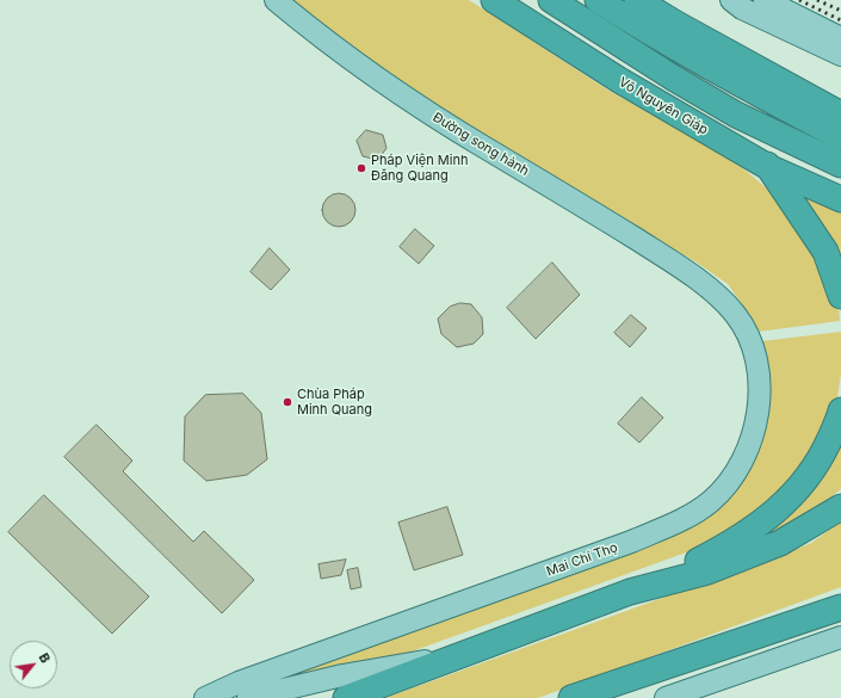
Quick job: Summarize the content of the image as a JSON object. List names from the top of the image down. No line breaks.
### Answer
{"streets":{"highway":["Võ Nguyên Giáp"],"main road":["Đường song hành","Mai Chí Thọ"]},"crossings":[["Đường song hành","Mai Chí Thọ"]],"places":["Pháp Viện Minh Đăng Quang","Chùa Pháp Minh Quang"],"north":"top right"}
